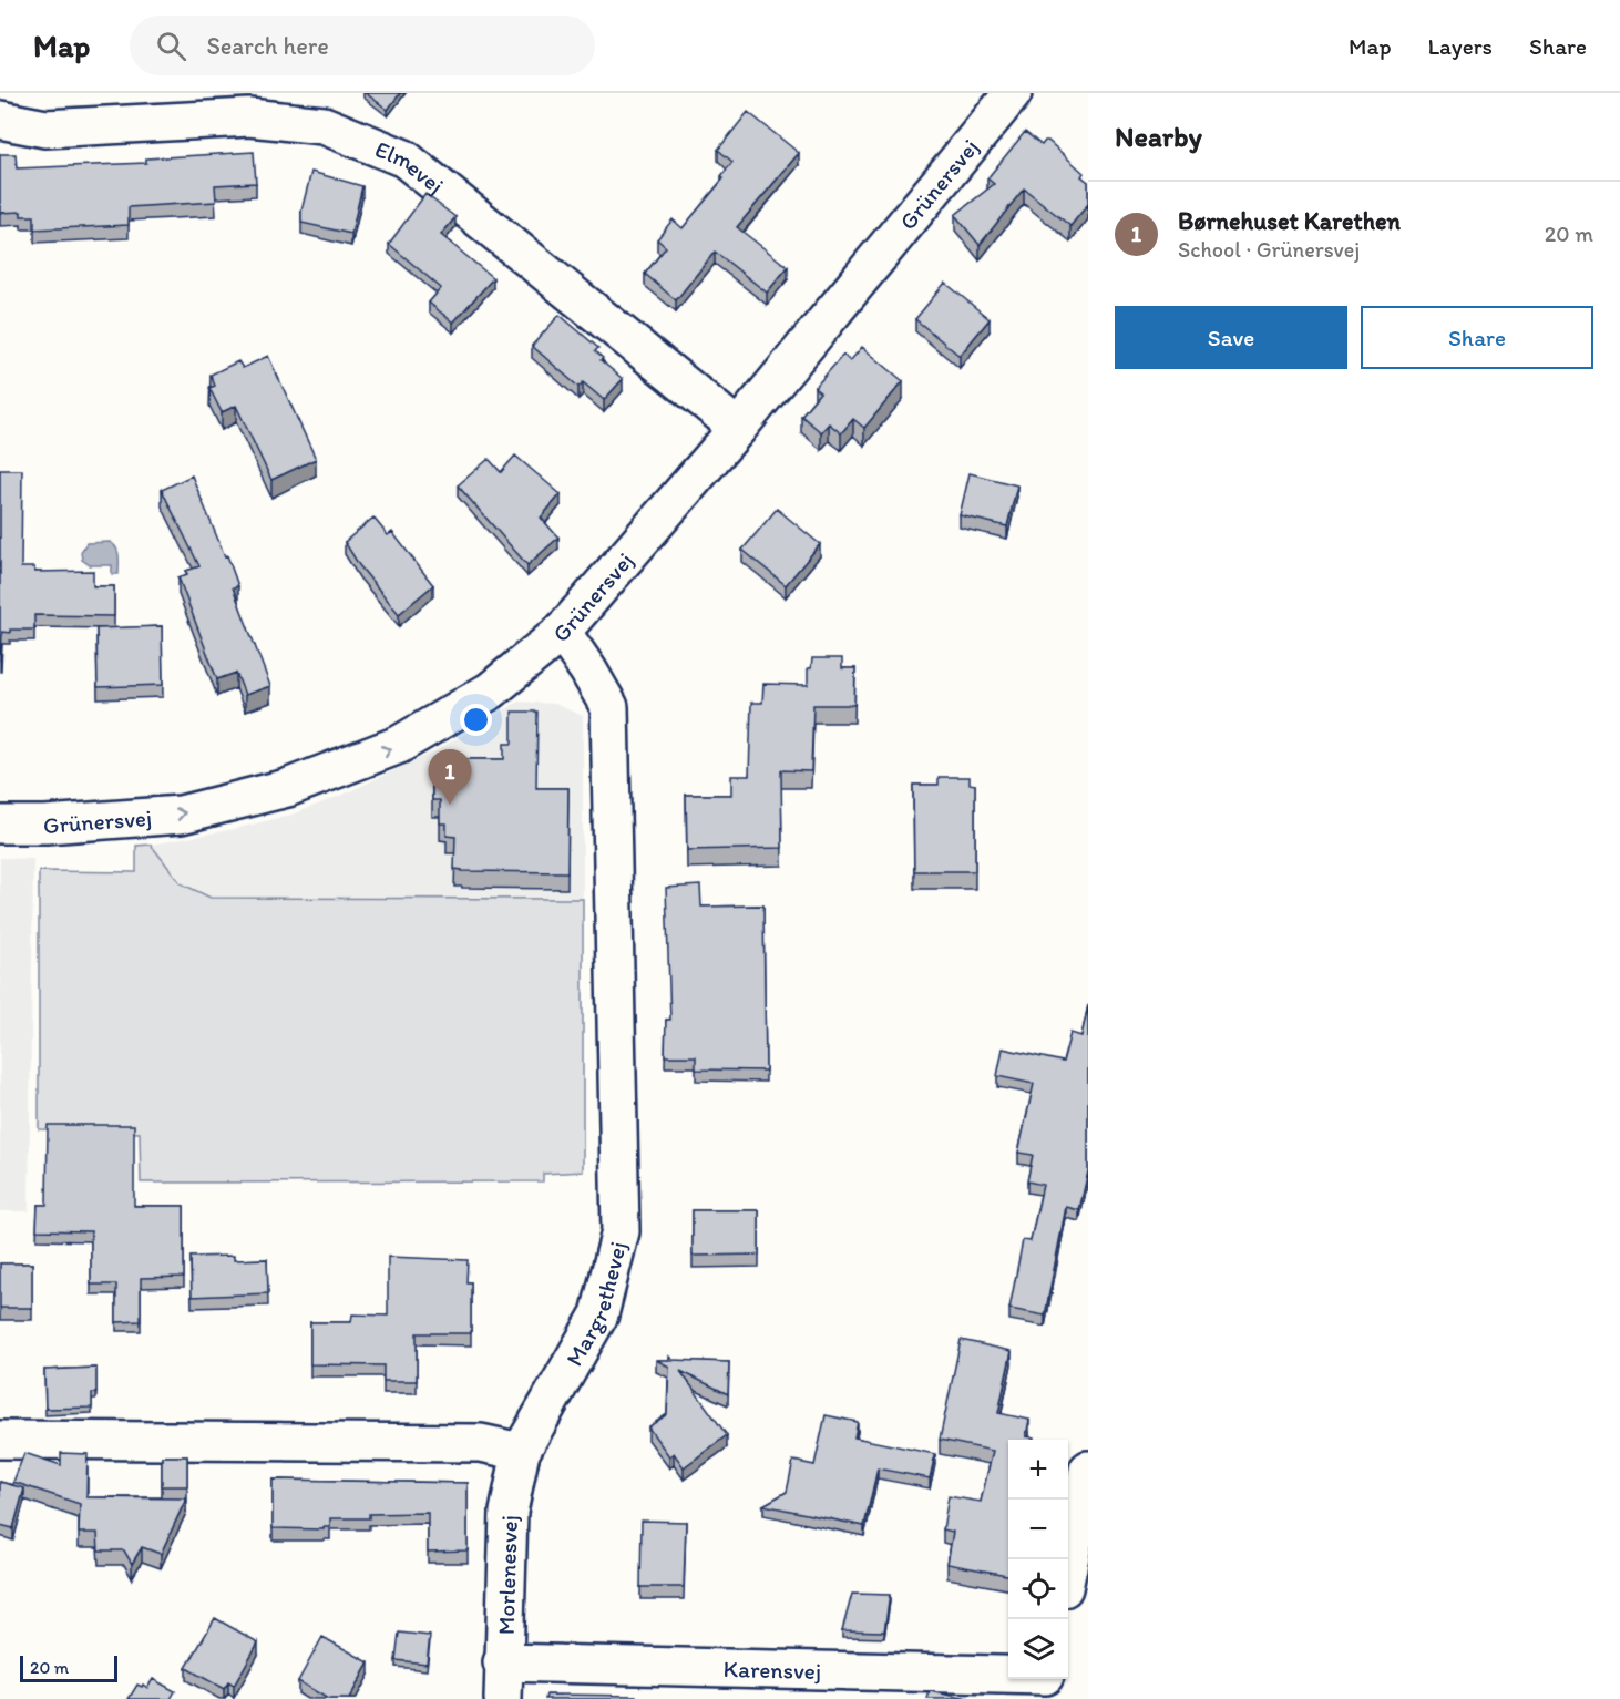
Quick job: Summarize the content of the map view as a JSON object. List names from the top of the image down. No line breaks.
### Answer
{"streets":{"street":["Elmevej","Grünersvej","Margrethevej","Morlenesvej","Karensvej"]},"crossings":[["Elmevej","Grünersvej"],["Grünersvej","Margrethevej"],["Margrethevej","Morlenesvej"],["Morlenesvej","Karensvej"]],"one_way":["Grünersvej"],"scale_bar":"20 m","page":{"header":"Map","search":"Search here","nav":["Map","Layers","Share"],"heading":"Nearby","list":[{"mark":"1","name":"Børnehuset Karethen","note":"School · Grünersvej","value":"20 m"}],"buttons":["Save","Share"],"pins":"1","map_buttons":["+","−"],"scale":"20 m"}}
